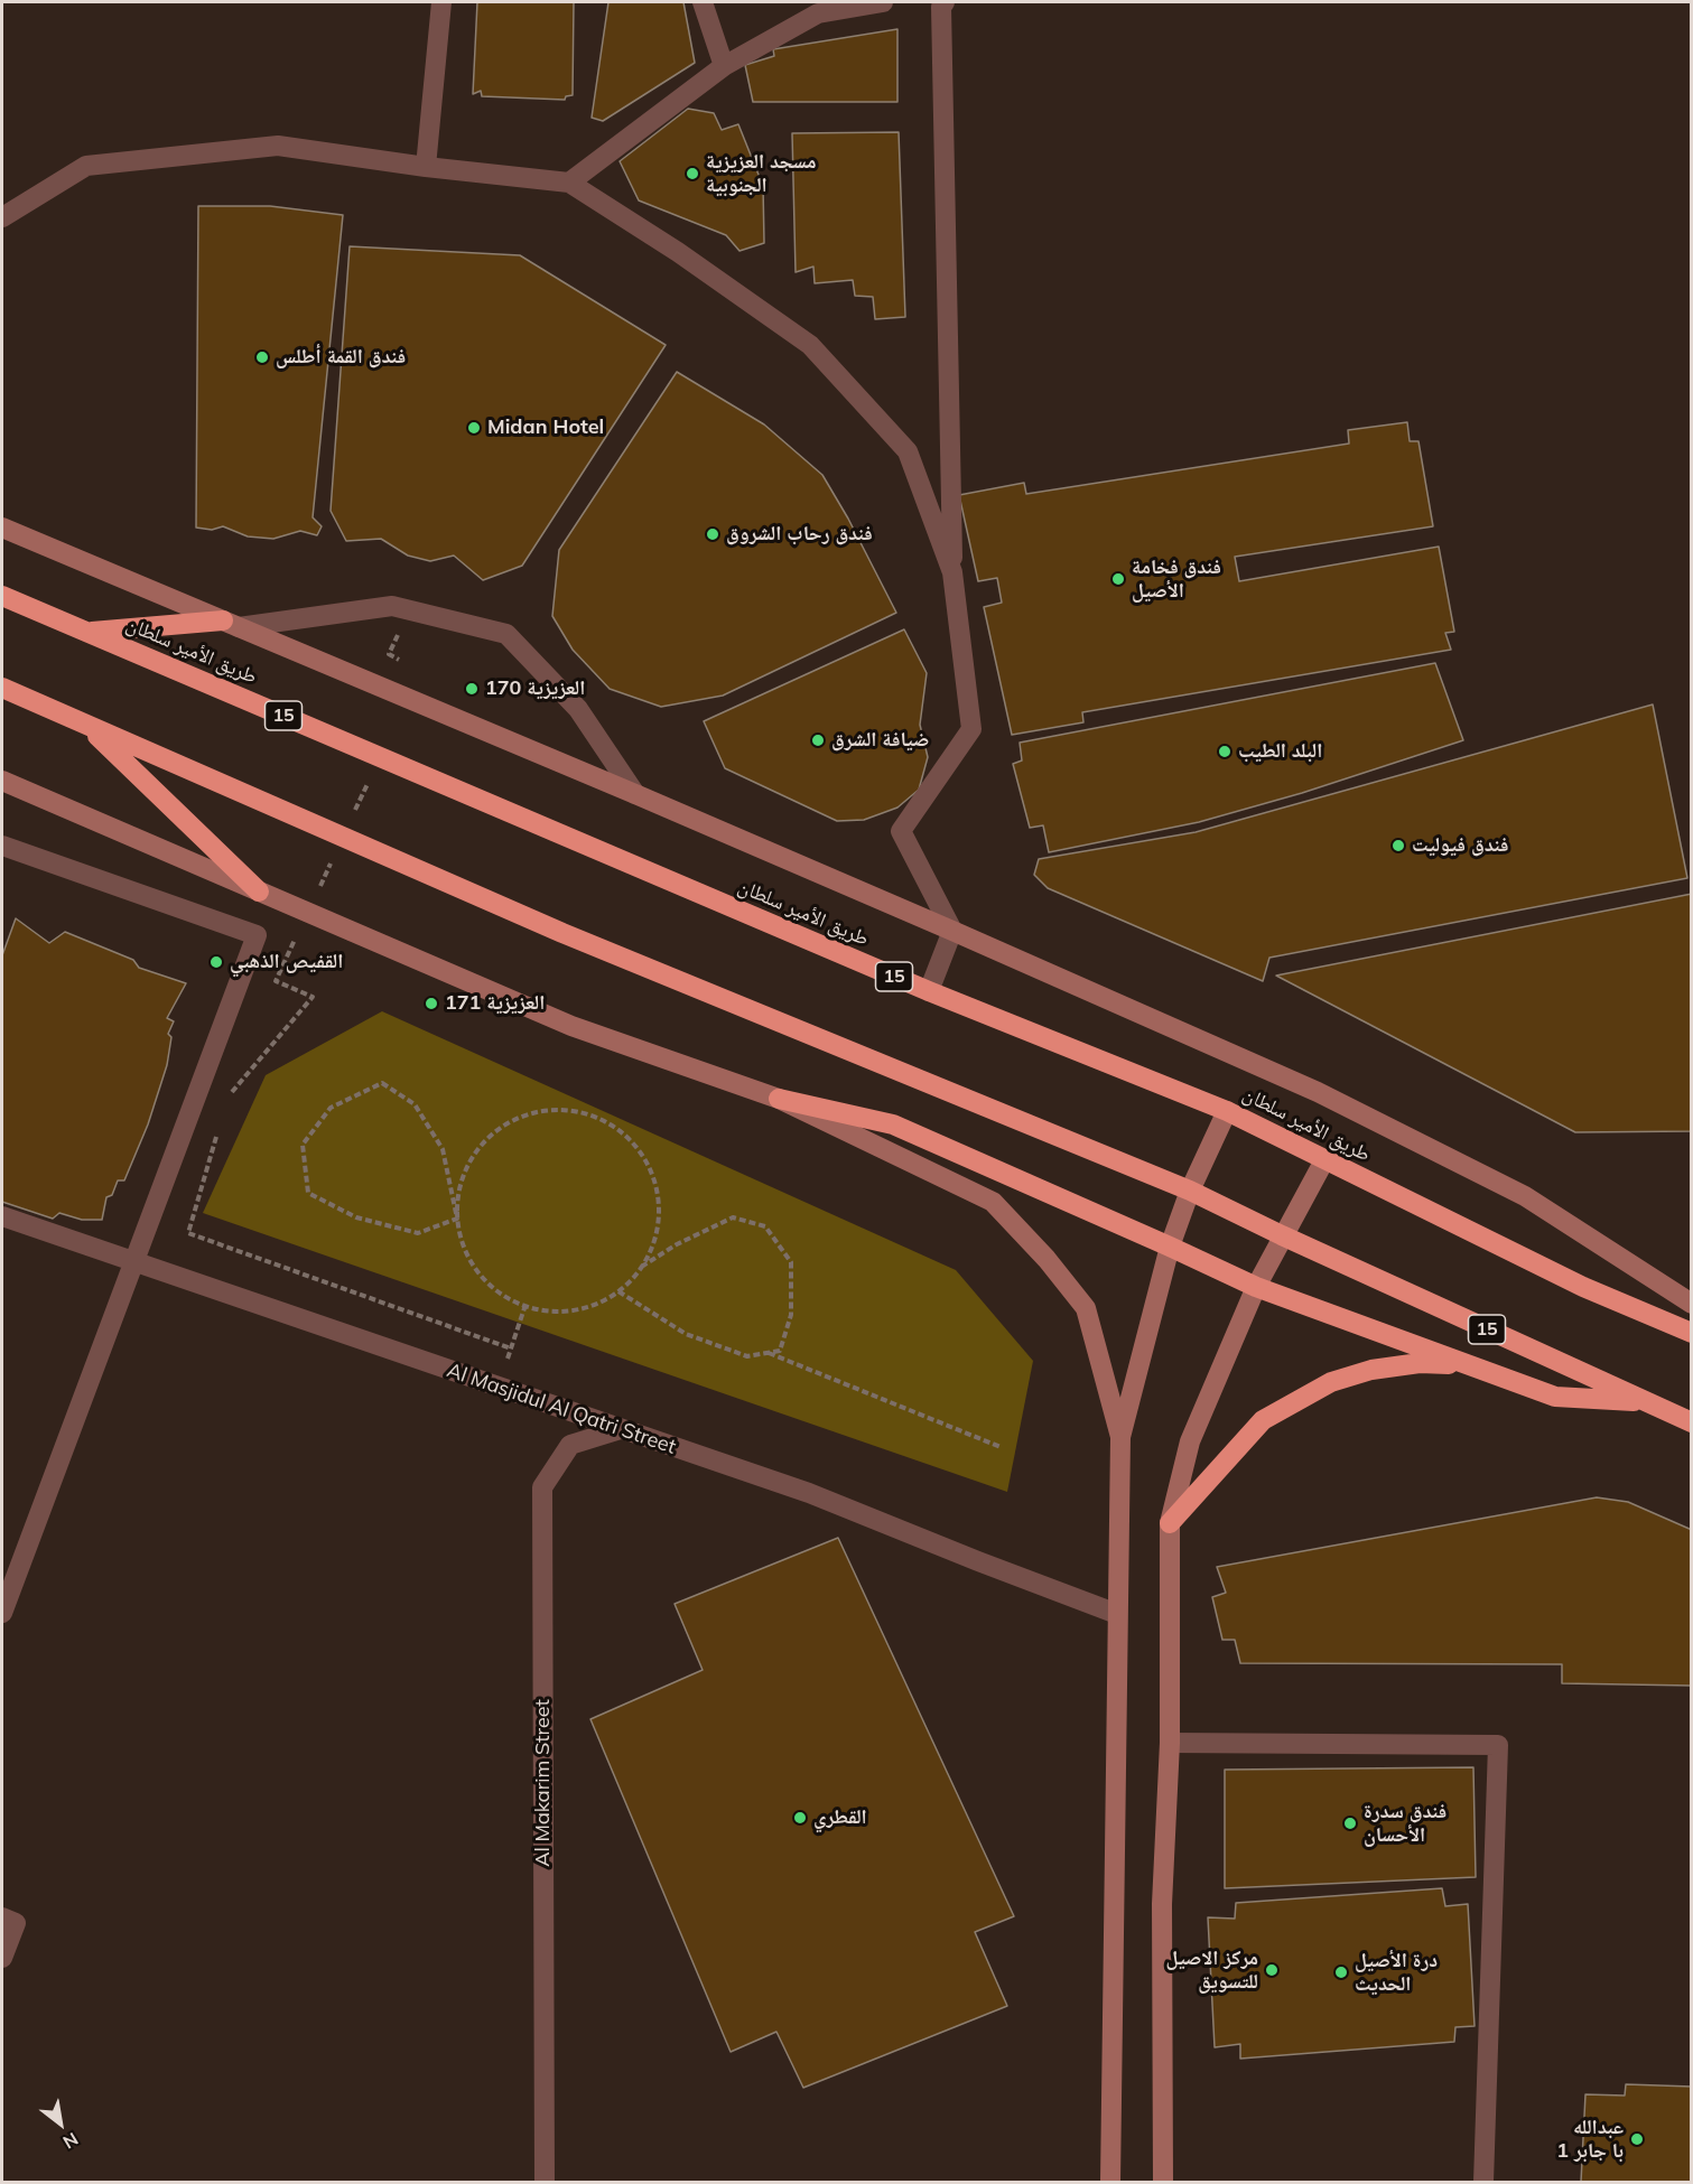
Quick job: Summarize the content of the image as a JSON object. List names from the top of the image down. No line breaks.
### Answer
{"streets":{"highway":["طريق الأمير سلطان","15"],"street":["Al Masjidul Al Qatri Street","Al Makarim Street"]},"crossings":[["Al Masjidul Al Qatri Street","Al Makarim Street"]],"places":["مسجد العزيزية الجنوبية","فندق القمة أطلس","Midan Hotel","فندق رحاب الشروق","فندق فخامة الأصيل","العزيزية 170","ضيافة الشرق","البلد الطيب","فندق فيوليت","القفيص الذهبي","العزيزية 171","القطري","فندق سدرة الأحسان","مركز الاصيل للتسويق","درة الأصيل الحديث","عبدالله با جابر 1"],"north":"bottom right"}
